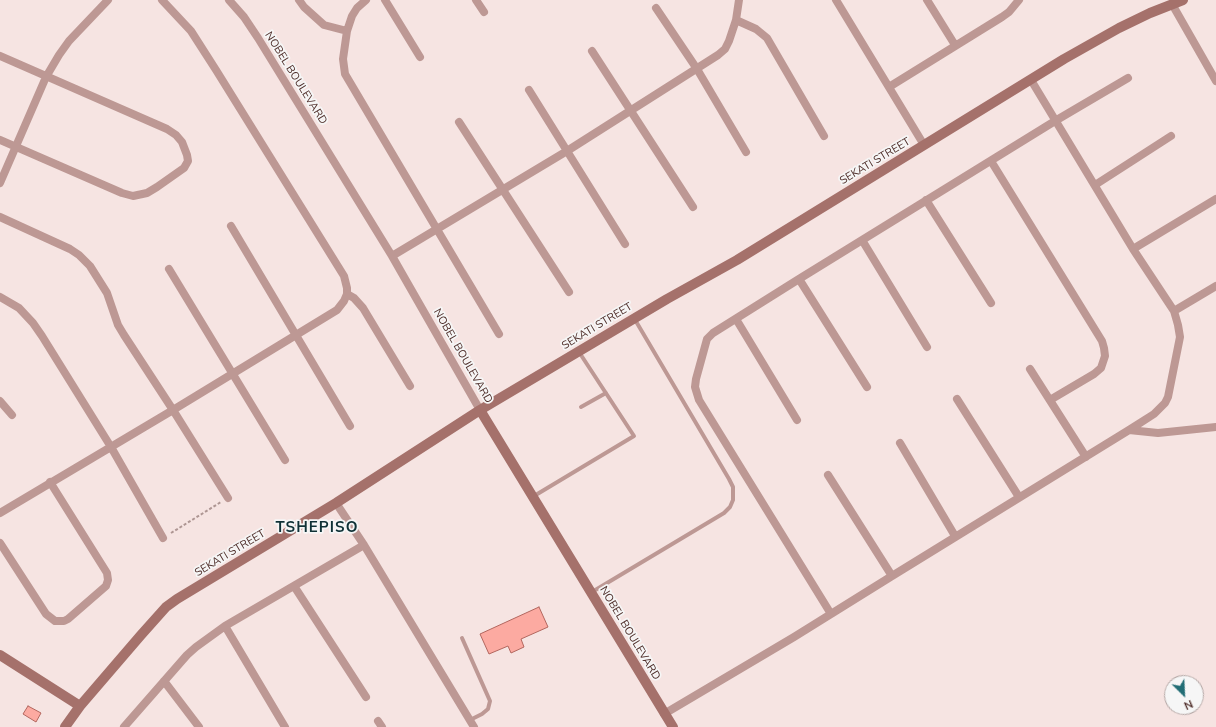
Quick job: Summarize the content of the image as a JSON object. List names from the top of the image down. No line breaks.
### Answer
{"streets":{"street":["NOBEL BOULEVARD","SEKATI STREET"]},"crossings":[["NOBEL BOULEVARD","SEKATI STREET"]],"districts":["TSHEPISO"],"north":"bottom right"}
